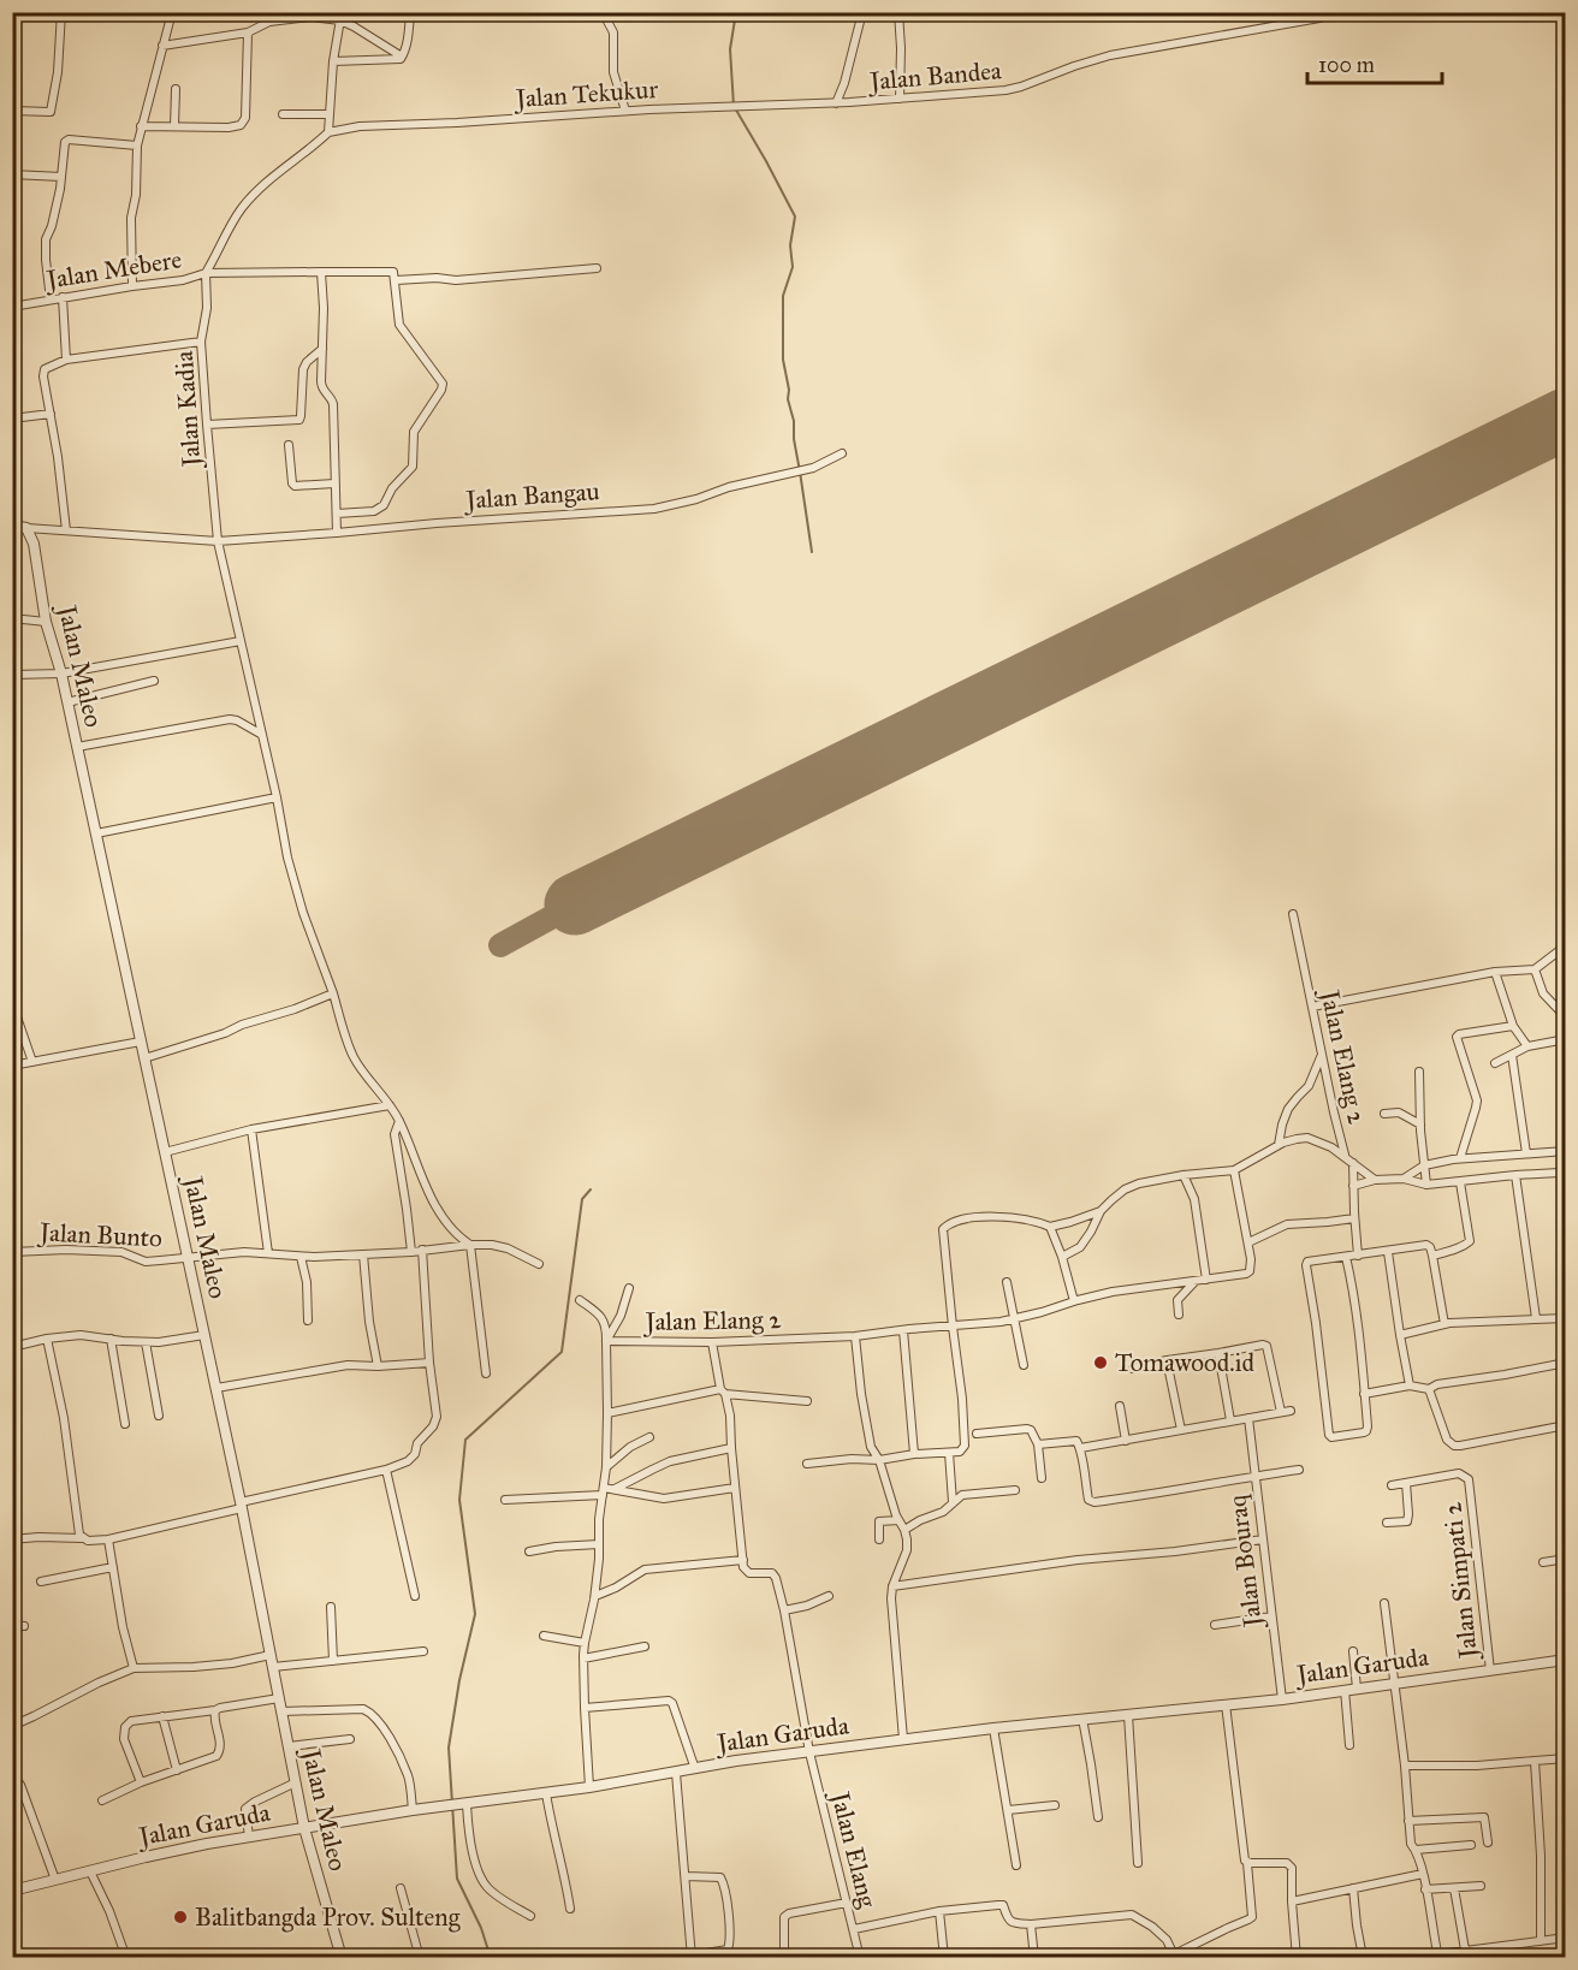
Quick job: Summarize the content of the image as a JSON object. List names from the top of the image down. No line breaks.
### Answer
{"streets":{"street":["Jalan Bandea","Jalan Tekukur","Jalan Mebere","Jalan Kadia","Jalan Bangau","Jalan Maleo","Jalan Elang 2","Jalan Bunto","Jalan Bouraq","Jalan Simpati 2","Jalan Garuda","Jalan Elang"]},"crossings":[["Jalan Bandea","Jalan Tekukur"],["Jalan Tekukur","Jalan Mebere"],["Jalan Mebere","Jalan Kadia"],["Jalan Kadia","Jalan Bangau"],["Jalan Bangau","Jalan Maleo"],["Jalan Maleo","Jalan Bunto"],["Jalan Maleo","Jalan Garuda"],["Jalan Bouraq","Jalan Garuda"],["Jalan Simpati 2","Jalan Garuda"],["Jalan Garuda","Jalan Elang"]],"places":["Tomawood.id","Balitbangda Prov. Sulteng"],"scale_bar":"100 m"}
